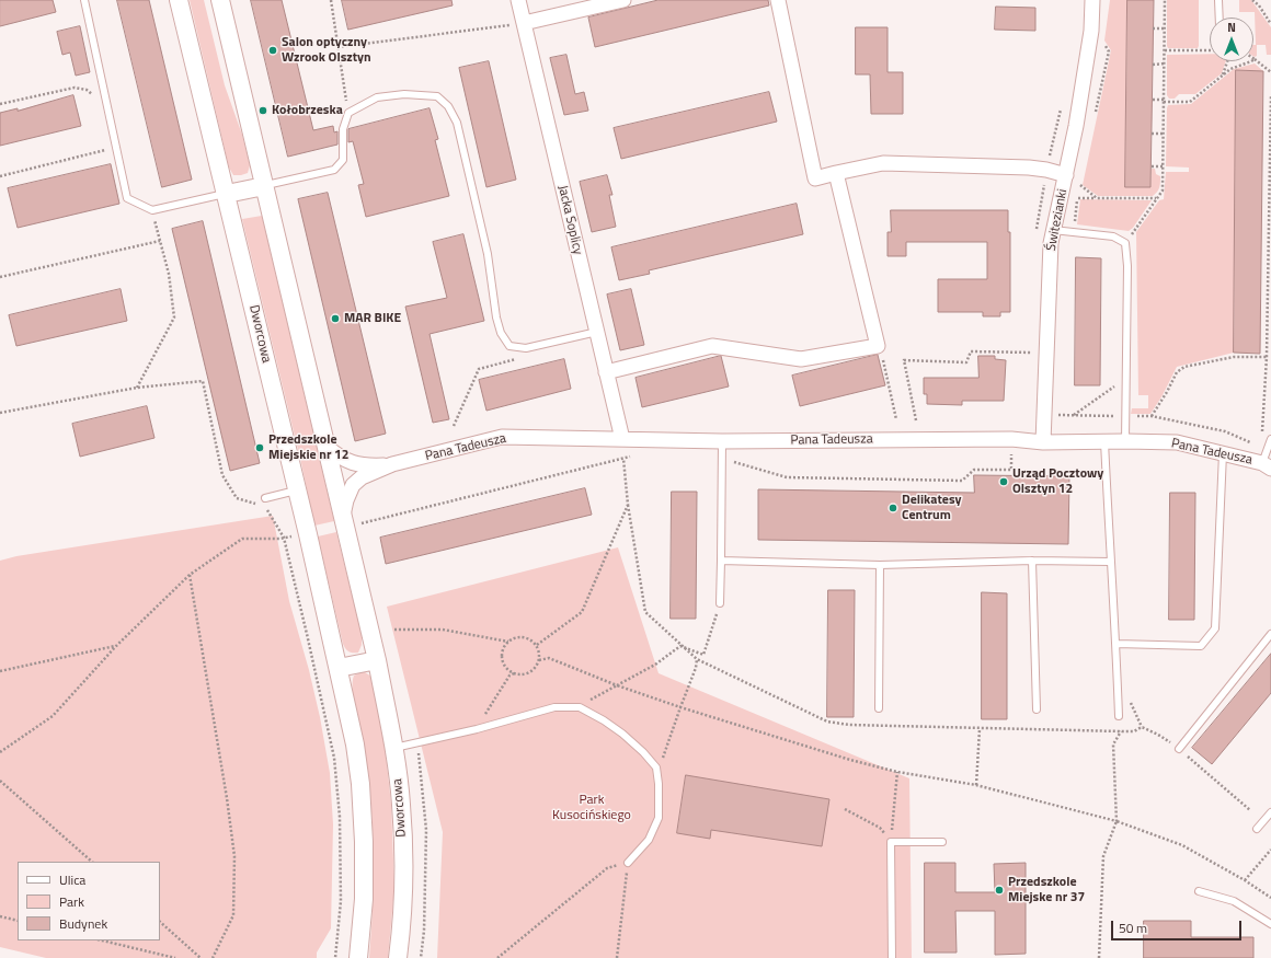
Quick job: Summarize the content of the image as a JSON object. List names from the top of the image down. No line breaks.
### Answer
{"streets":{"street":["Jacka Soplicy","Świtezianki","Dworcowa","Pana Tadeusza"]},"crossings":[["Jacka Soplicy","Pana Tadeusza"],["Świtezianki","Pana Tadeusza"],["Dworcowa","Pana Tadeusza"]],"parks":["Park Kusocińskiego"],"places":["Salon optyczny Wzrook Olsztyn","Kołobrzeska","MAR BIKE","Przedszkole Miejskie nr 12","Urząd Pocztowy Olsztyn 12","Delikatesy Centrum","Przedszkole Miejske nr 37"],"legend":["Ulica","Park","Budynek"],"scale_bar":"50 m","north":"top"}
